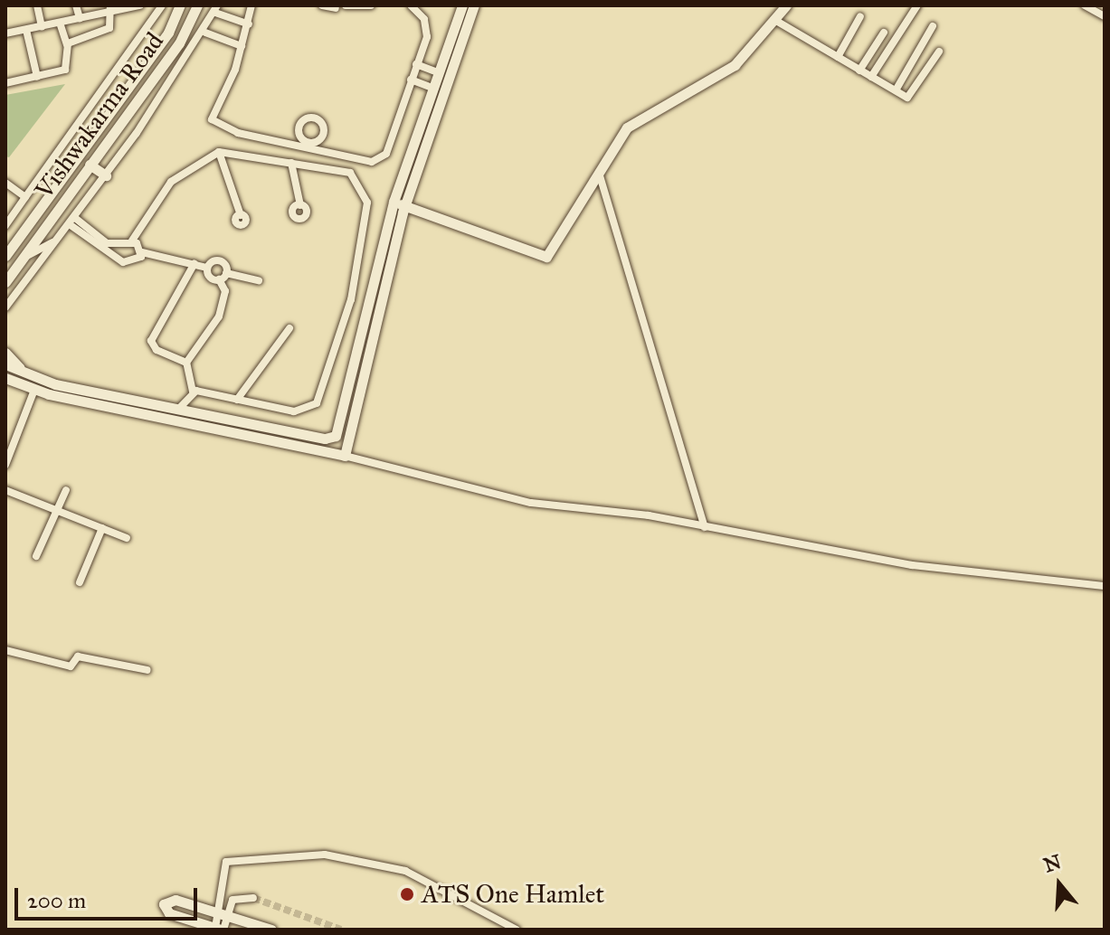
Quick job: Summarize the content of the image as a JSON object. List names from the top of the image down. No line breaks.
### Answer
{"streets":{"street":["Vishwakarma Road"]},"places":["ATS One Hamlet"],"scale_bar":"200 m","north":"top"}
